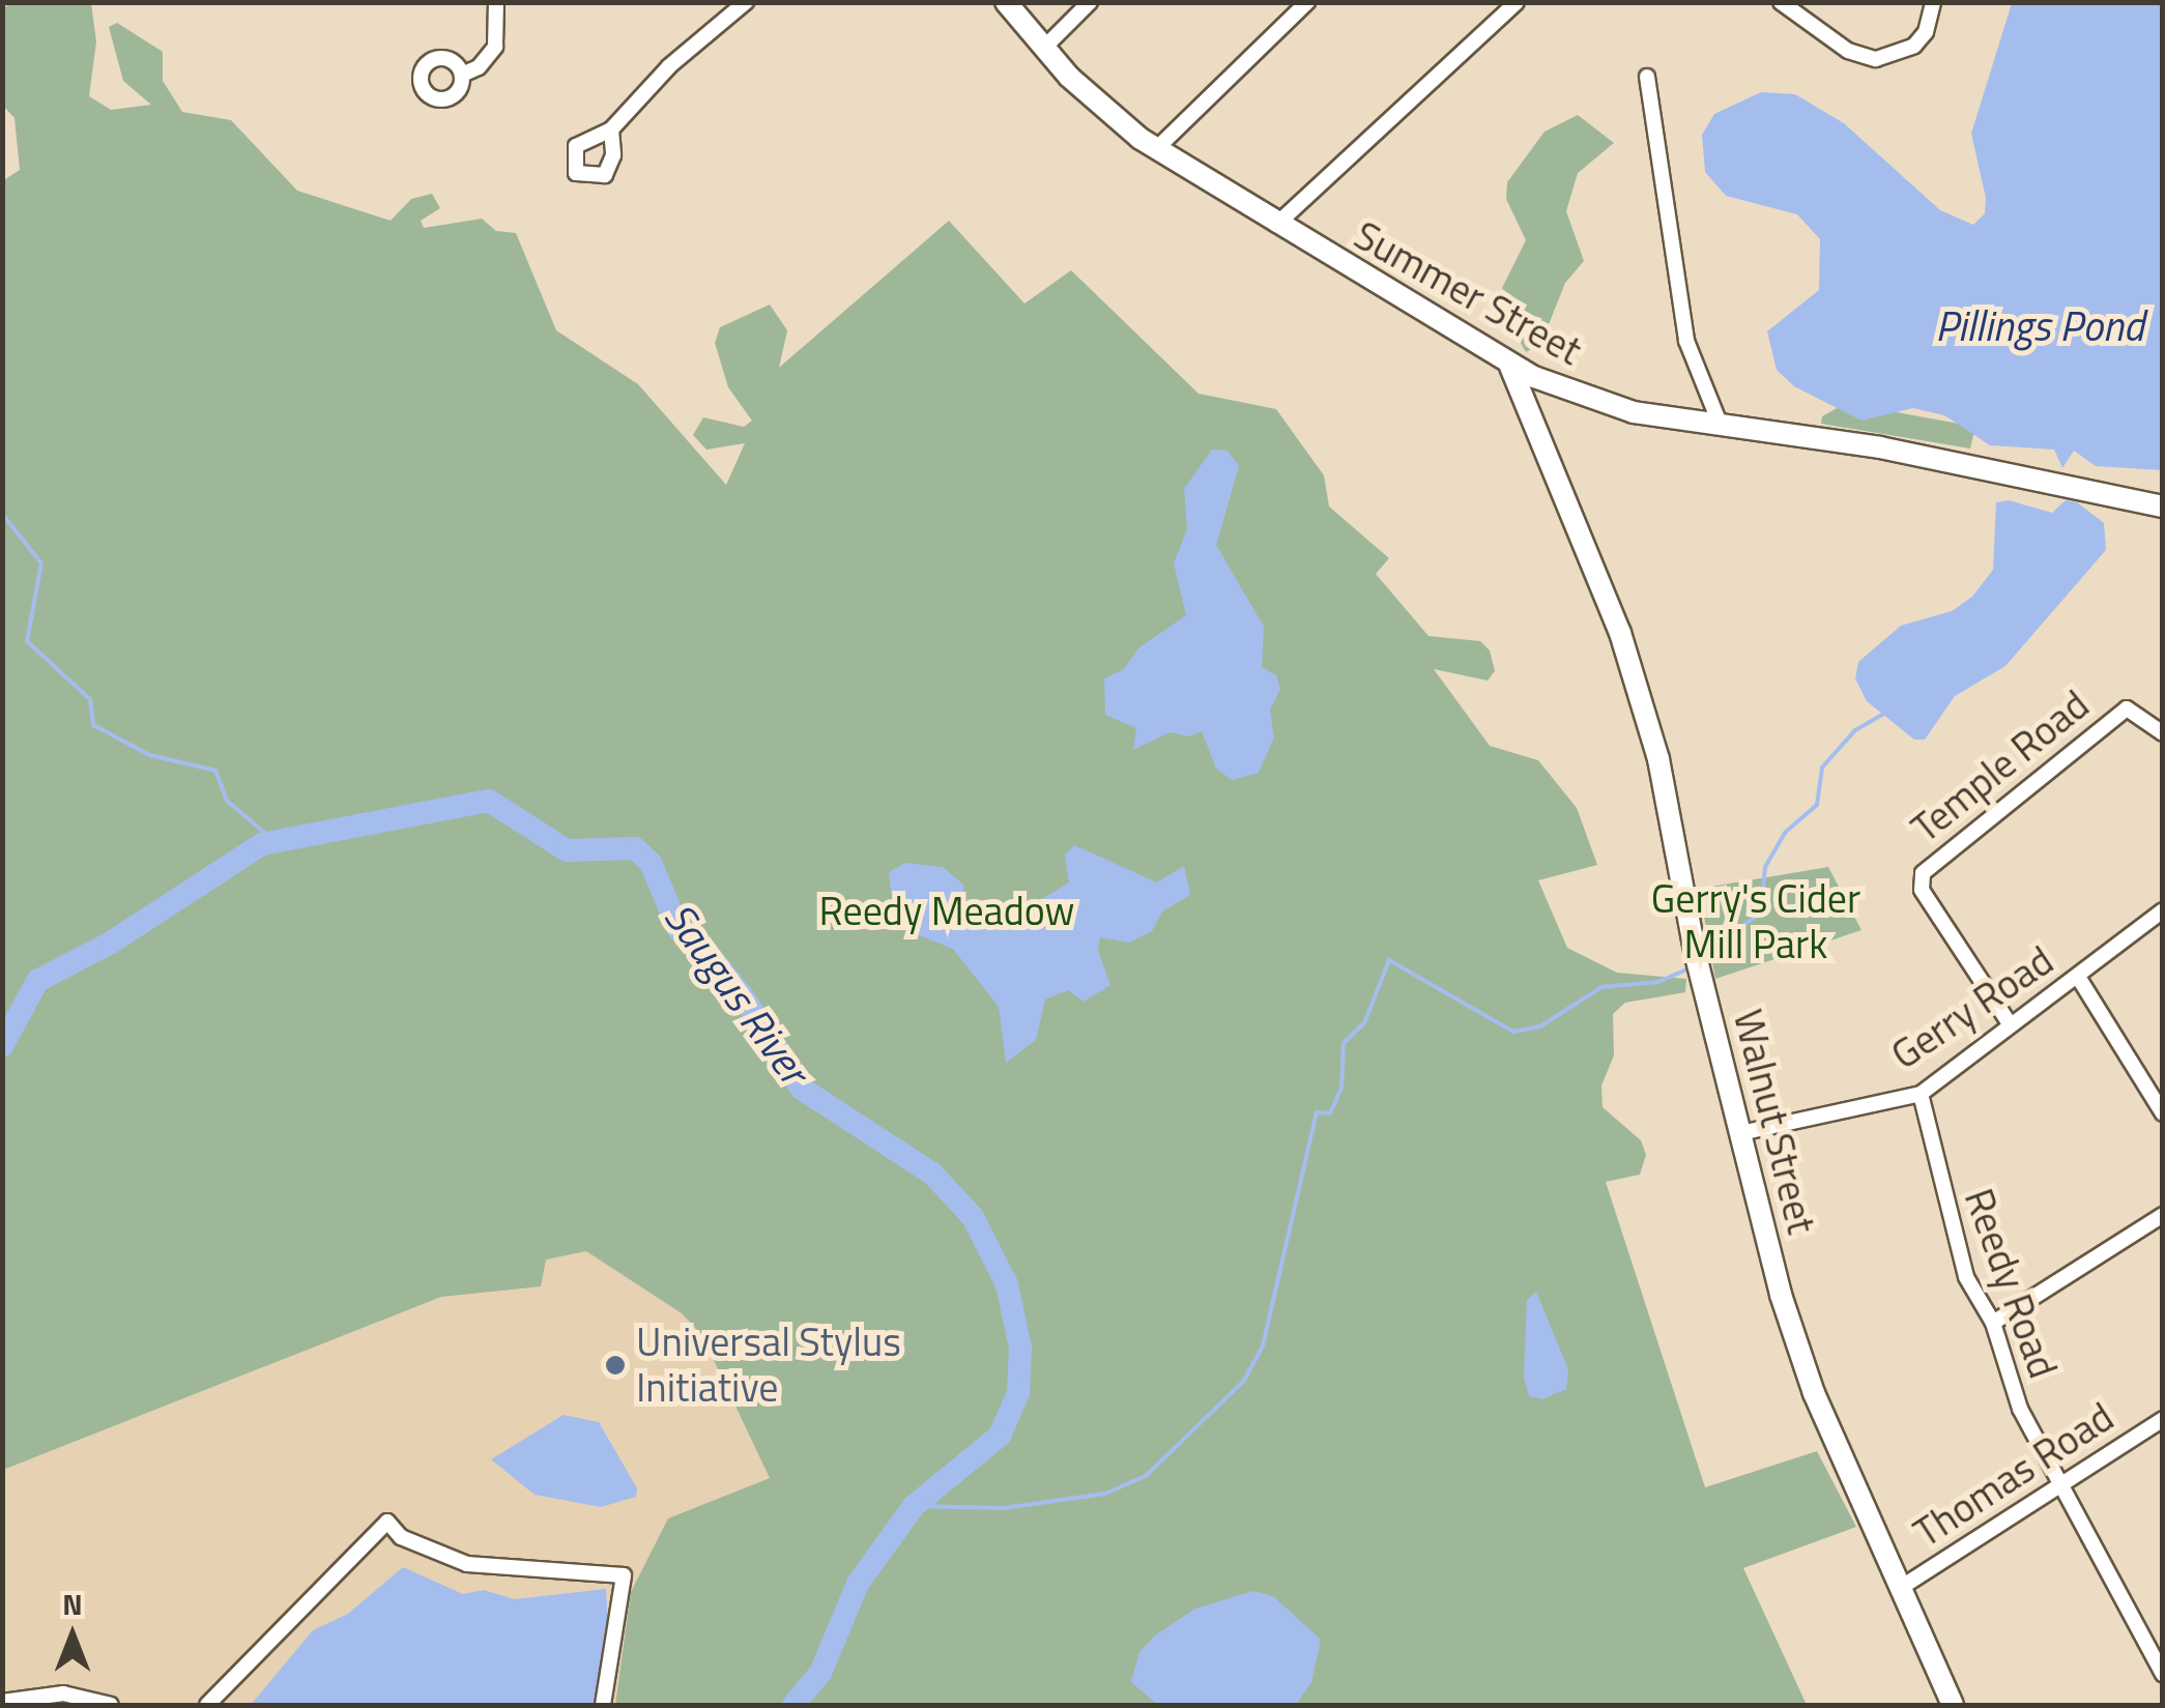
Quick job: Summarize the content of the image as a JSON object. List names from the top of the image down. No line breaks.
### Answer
{"streets":{"main road":["Summer Street","Walnut Street"],"street":["Temple Road","Gerry Road","Reedy Road","Thomas Road"]},"crossings":[["Summer Street","Walnut Street"],["Temple Road","Gerry Road"],["Gerry Road","Walnut Street"],["Gerry Road","Reedy Road"],["Walnut Street","Thomas Road"],["Reedy Road","Thomas Road"]],"water":["Pillings Pond","Saugus River"],"parks":["Gerry's Cider Mill Park","Reedy Meadow"],"places":["Universal Stylus Initiative"],"north":"top"}
